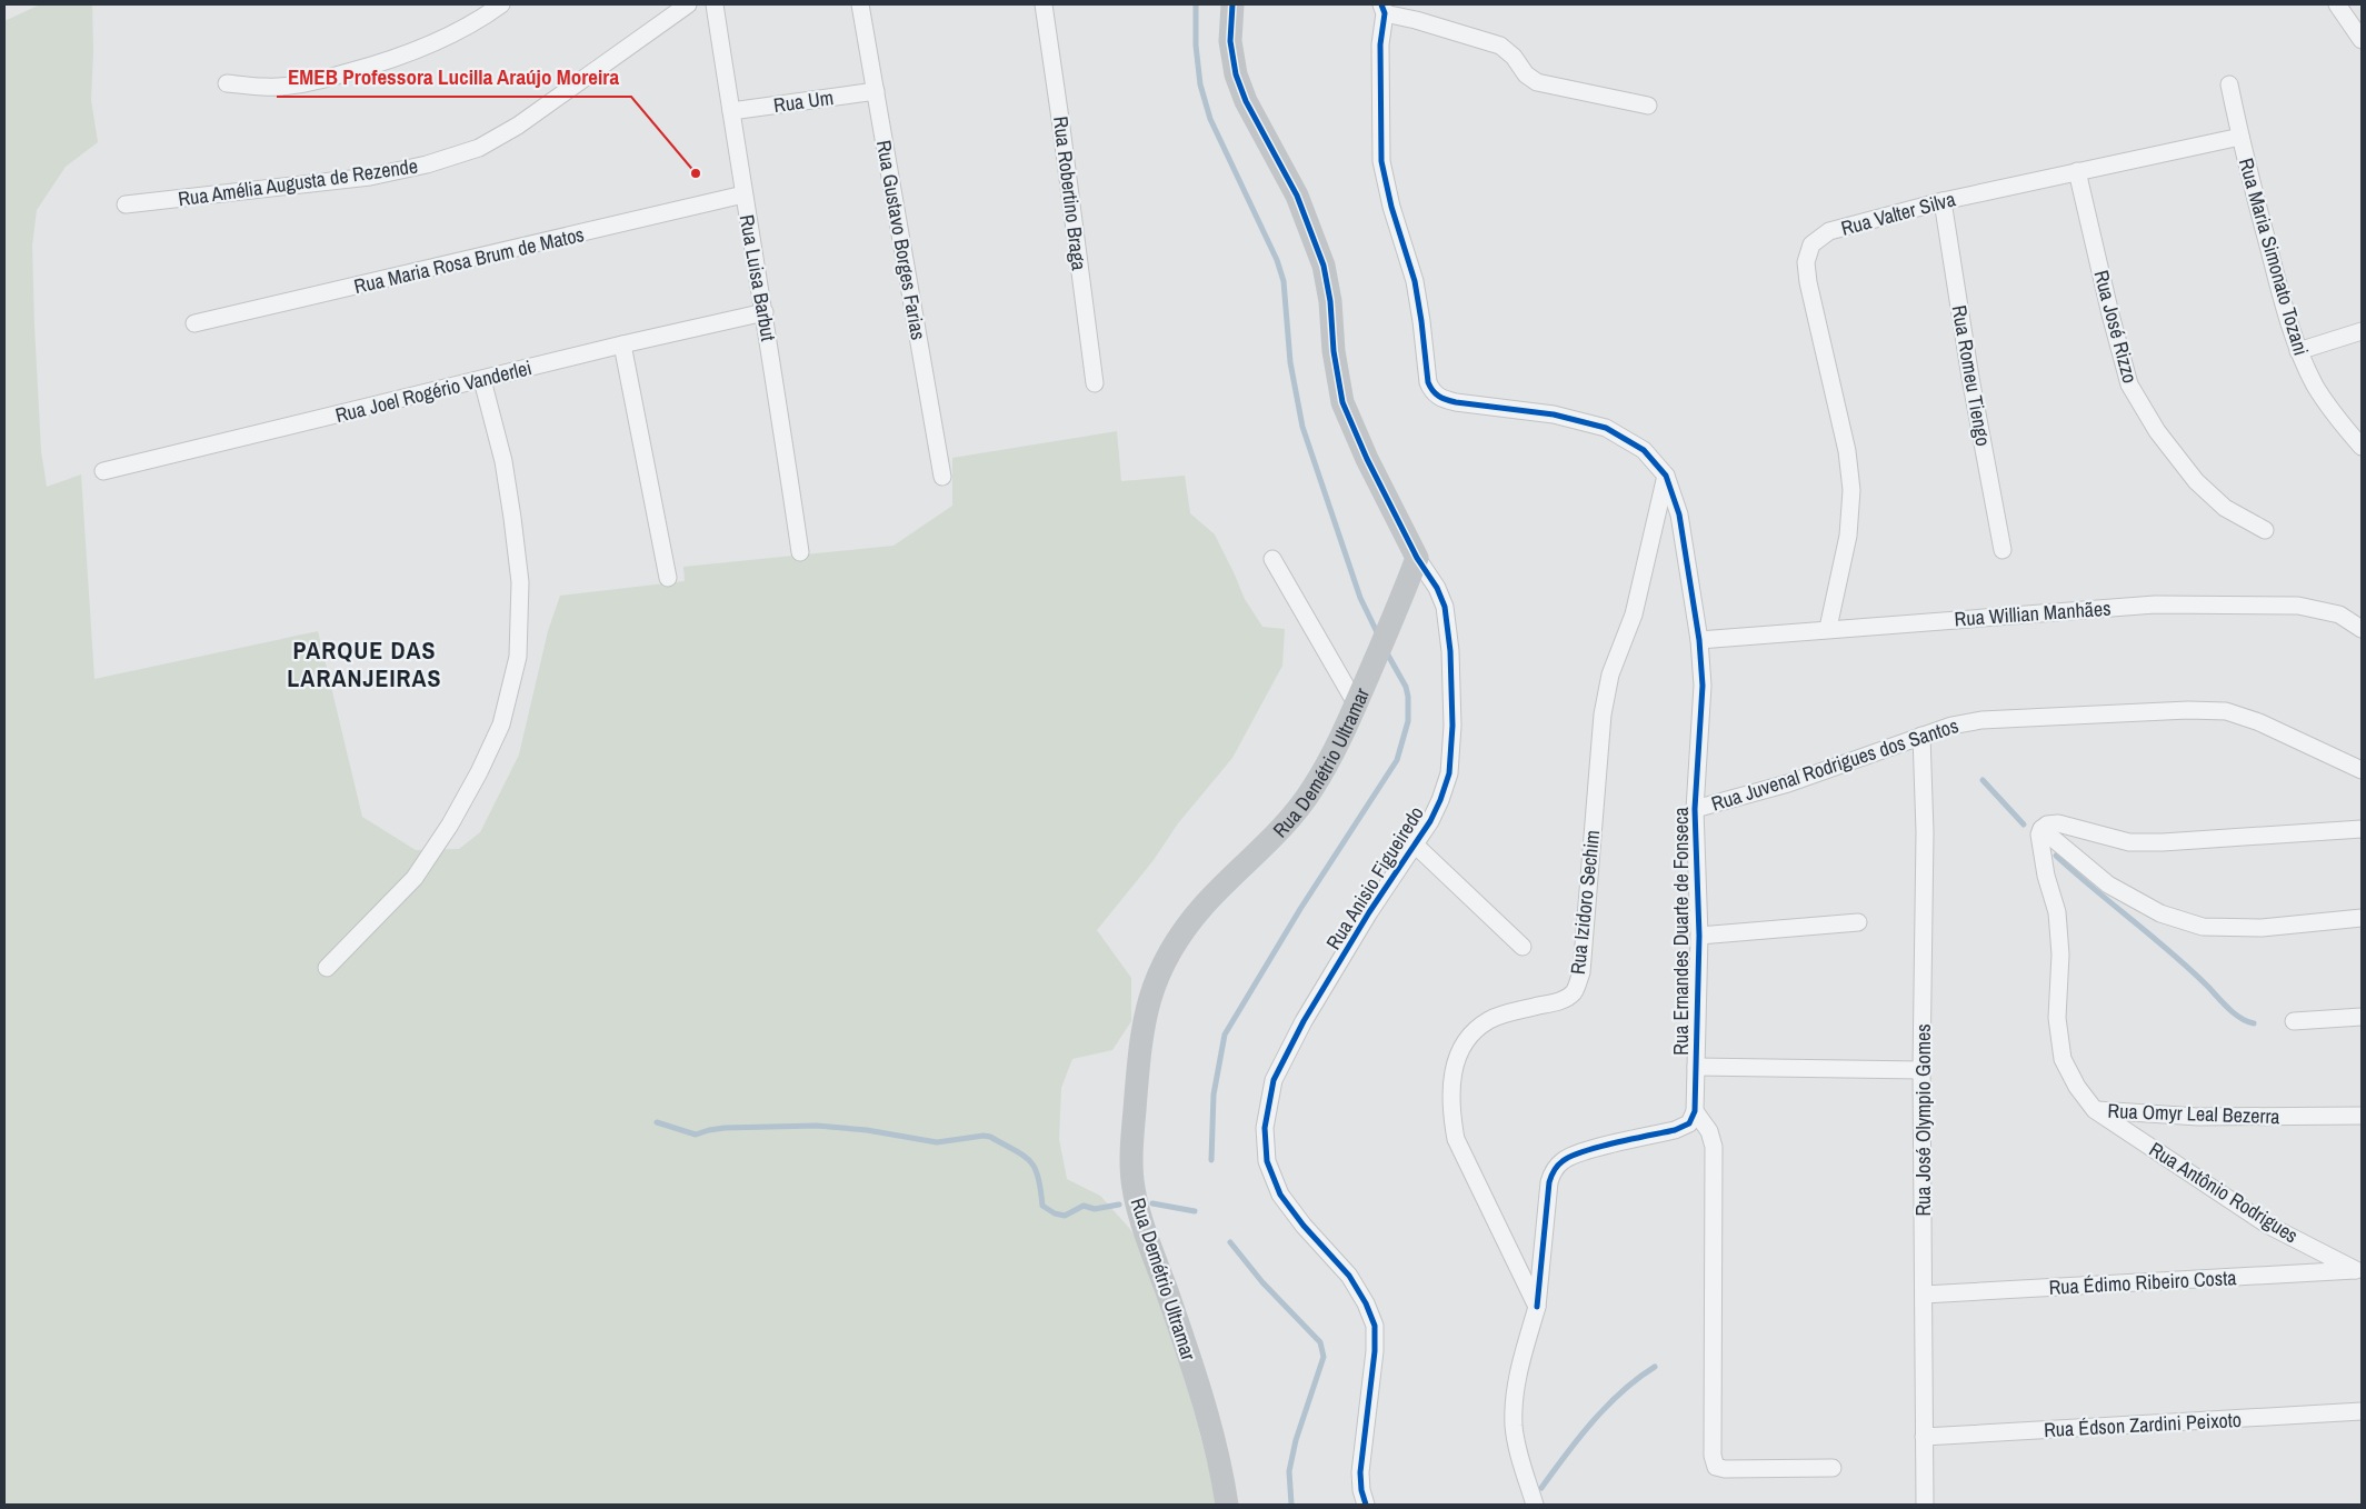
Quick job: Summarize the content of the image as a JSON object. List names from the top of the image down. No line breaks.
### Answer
{"streets":{"street":["Rua Um","Rua Amélia Augusta de Rezende","Rua Robertino Braga","Rua Valter Silva","Rua Gustavo Borges Farias","Rua Maria Simonato Tozani","Rua Maria Rosa Brum de Matos","Rua Luisa Barbut","Rua José Rizzo","Rua Romeu Tiengo","Rua Joel Rogério Vanderlei","Rua Willian Manhães","Rua Demétrio Ultramar","Rua Juvenal Rodrigues dos Santos","Rua Anisio Figueiredo","Rua Izidoro Sechim","Rua Ernandes Duarte de Fonseca","Rua Omyr Leal Bezerra","Rua José Olympio Gomes","Rua Antônio Rodrigues","Rua Édimo Ribeiro Costa","Rua Édson Zardini Peixoto"]},"crossings":[["Rua Um","Rua Gustavo Borges Farias"],["Rua Um","Rua Luisa Barbut"],["Rua Valter Silva","Rua Maria Simonato Tozani"],["Rua Valter Silva","Rua José Rizzo"],["Rua Valter Silva","Rua Romeu Tiengo"],["Rua Valter Silva","Rua Willian Manhães"],["Rua Maria Rosa Brum de Matos","Rua Luisa Barbut"],["Rua Luisa Barbut","Rua Joel Rogério Vanderlei"],["Rua Willian Manhães","Rua Ernandes Duarte de Fonseca"],["Rua Demétrio Ultramar","Rua Anisio Figueiredo"],["Rua Juvenal Rodrigues dos Santos","Rua Ernandes Duarte de Fonseca"],["Rua Juvenal Rodrigues dos Santos","Rua José Olympio Gomes"],["Rua Izidoro Sechim","Rua Ernandes Duarte de Fonseca"],["Rua Omyr Leal Bezerra","Rua Antônio Rodrigues"],["Rua José Olympio Gomes","Rua Édimo Ribeiro Costa"],["Rua José Olympio Gomes","Rua Édson Zardini Peixoto"],["Rua Antônio Rodrigues","Rua Édimo Ribeiro Costa"]],"districts":["PARQUE DAS LARANJEIRAS"],"places":["EMEB Professora Lucilla Araújo Moreira"]}
